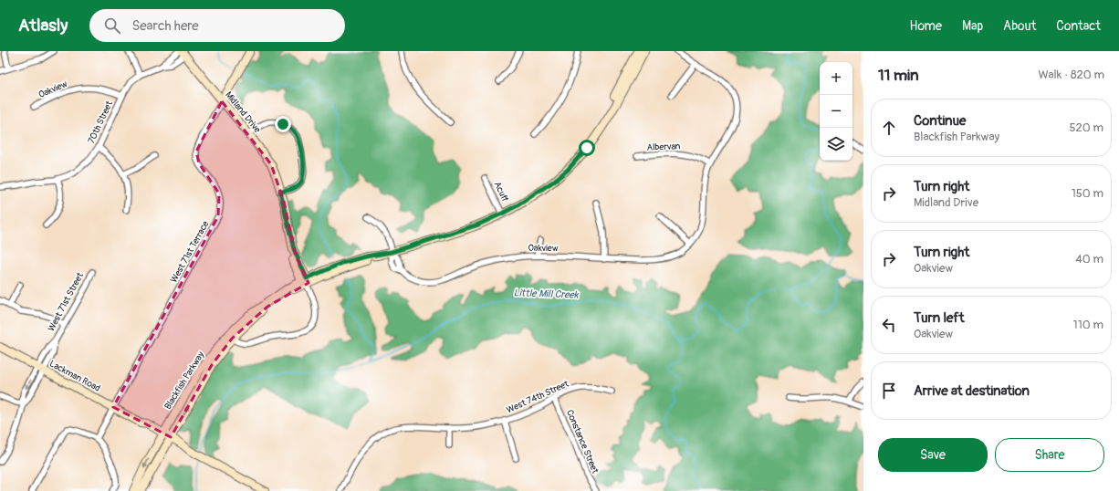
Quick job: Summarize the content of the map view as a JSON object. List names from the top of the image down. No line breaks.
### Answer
{"streets":{"main road":["Midland Drive","Lackman Road","Blackfish Parkway"],"street":["Oakview","70th Street","Albervan","Acuff","West 71st Terrace","West 71st Street","West 74th Street","Constance Street"]},"crossings":[["Oakview","70th Street"],["Oakview","Blackfish Parkway"],["Midland Drive","70th Street"],["Midland Drive","West 71st Terrace"],["Midland Drive","Blackfish Parkway"],["Acuff","Blackfish Parkway"],["West 71st Terrace","Lackman Road"],["West 71st Street","Lackman Road"],["Lackman Road","Blackfish Parkway"],["West 74th Street","Constance Street"]],"water":["Little Mill Creek"],"page":{"header":"Atlasly","search":"Search here","nav":["Home","Map","About","Contact"],"heading":["11 min","Walk · 820 m"],"map_buttons":["+","−"],"list":[["Continue","Blackfish Parkway","520 m"],["Turn right","Midland Drive","150 m"],["Turn right","Oakview","40 m"],["Turn left","Oakview","110 m"],"Arrive at destination"],"buttons":["Save","Share"]}}
